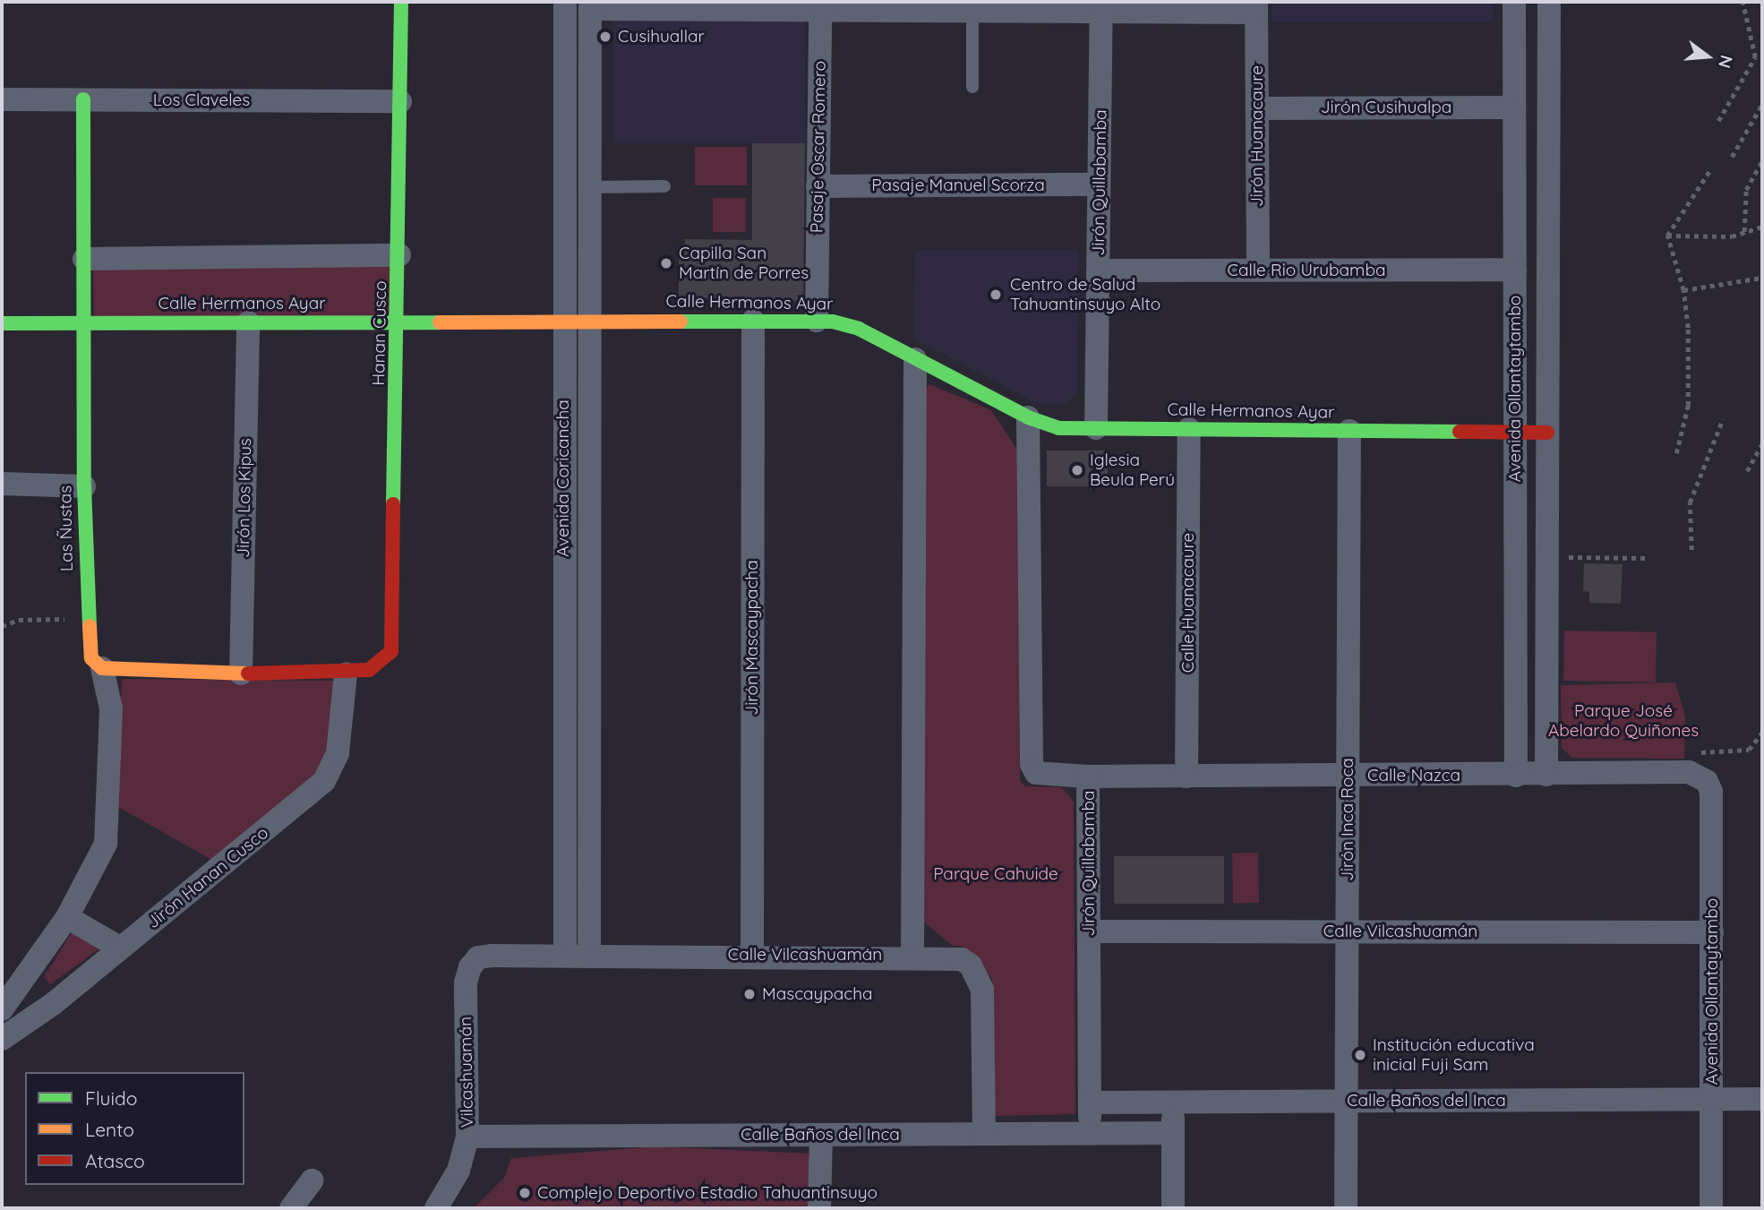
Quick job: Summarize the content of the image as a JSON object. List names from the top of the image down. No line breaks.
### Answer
{"streets":{"street":["Los Claveles","Jirón Cusihualpa","Jirón Huanacaure","Pasaje Oscar Romero","Jirón Quillabamba","Pasaje Manuel Scorza","Calle Rio Urubamba","Calle Hermanos Ayar","Hanan Cusco","Avenida Ollantaytambo","Avenida Coricancha","Jirón Los Kipus","Las Ñustas","Calle Huanacaure","Jirón Mascaypacha","Calle Nazca","Jirón Inca Roca","Jirón Hanan Cusco","Calle Vilcashuamán","Vilcashuamán","Calle Baños del Inca"]},"crossings":[["Los Claveles","Hanan Cusco"],["Los Claveles","Las Ñustas"],["Jirón Cusihualpa","Jirón Huanacaure"],["Jirón Cusihualpa","Avenida Ollantaytambo"],["Jirón Huanacaure","Calle Rio Urubamba"],["Pasaje Oscar Romero","Pasaje Manuel Scorza"],["Pasaje Oscar Romero","Calle Hermanos Ayar"],["Jirón Quillabamba","Pasaje Manuel Scorza"],["Jirón Quillabamba","Calle Rio Urubamba"],["Jirón Quillabamba","Calle Hermanos Ayar"],["Jirón Quillabamba","Calle Nazca"],["Jirón Quillabamba","Calle Vilcashuamán"],["Jirón Quillabamba","Calle Baños del Inca"],["Calle Rio Urubamba","Avenida Ollantaytambo"],["Calle Hermanos Ayar","Hanan Cusco"],["Calle Hermanos Ayar","Avenida Ollantaytambo"],["Calle Hermanos Ayar","Avenida Coricancha"],["Calle Hermanos Ayar","Jirón Los Kipus"],["Calle Hermanos Ayar","Las Ñustas"],["Calle Hermanos Ayar","Calle Huanacaure"],["Calle Hermanos Ayar","Jirón Mascaypacha"],["Calle Hermanos Ayar","Jirón Inca Roca"],["Hanan Cusco","Jirón Hanan Cusco"],["Avenida Ollantaytambo","Calle Nazca"],["Avenida Ollantaytambo","Calle Vilcashuamán"],["Avenida Ollantaytambo","Calle Baños del Inca"],["Avenida Coricancha","Calle Vilcashuamán"],["Calle Huanacaure","Calle Nazca"],["Jirón Mascaypacha","Calle Vilcashuamán"],["Calle Nazca","Jirón Inca Roca"],["Jirón Inca Roca","Calle Vilcashuamán"],["Jirón Inca Roca","Calle Baños del Inca"],["Calle Vilcashuamán","Vilcashuamán"],["Calle Vilcashuamán","Calle Baños del Inca"],["Vilcashuamán","Calle Baños del Inca"]],"parks":["Parque José Abelardo Quiñones","Parque Cahuide"],"places":["Cusihuallar","Capilla San Martín de Porres","Centro de Salud Tahuantinsuyo Alto","Iglesia Beula Perú","Mascaypacha","Institución educativa inicial Fuji Sam","Complejo Deportivo Estadio Tahuantinsuyo"],"legend":["Fluido","Lento","Atasco"],"north":"right"}
